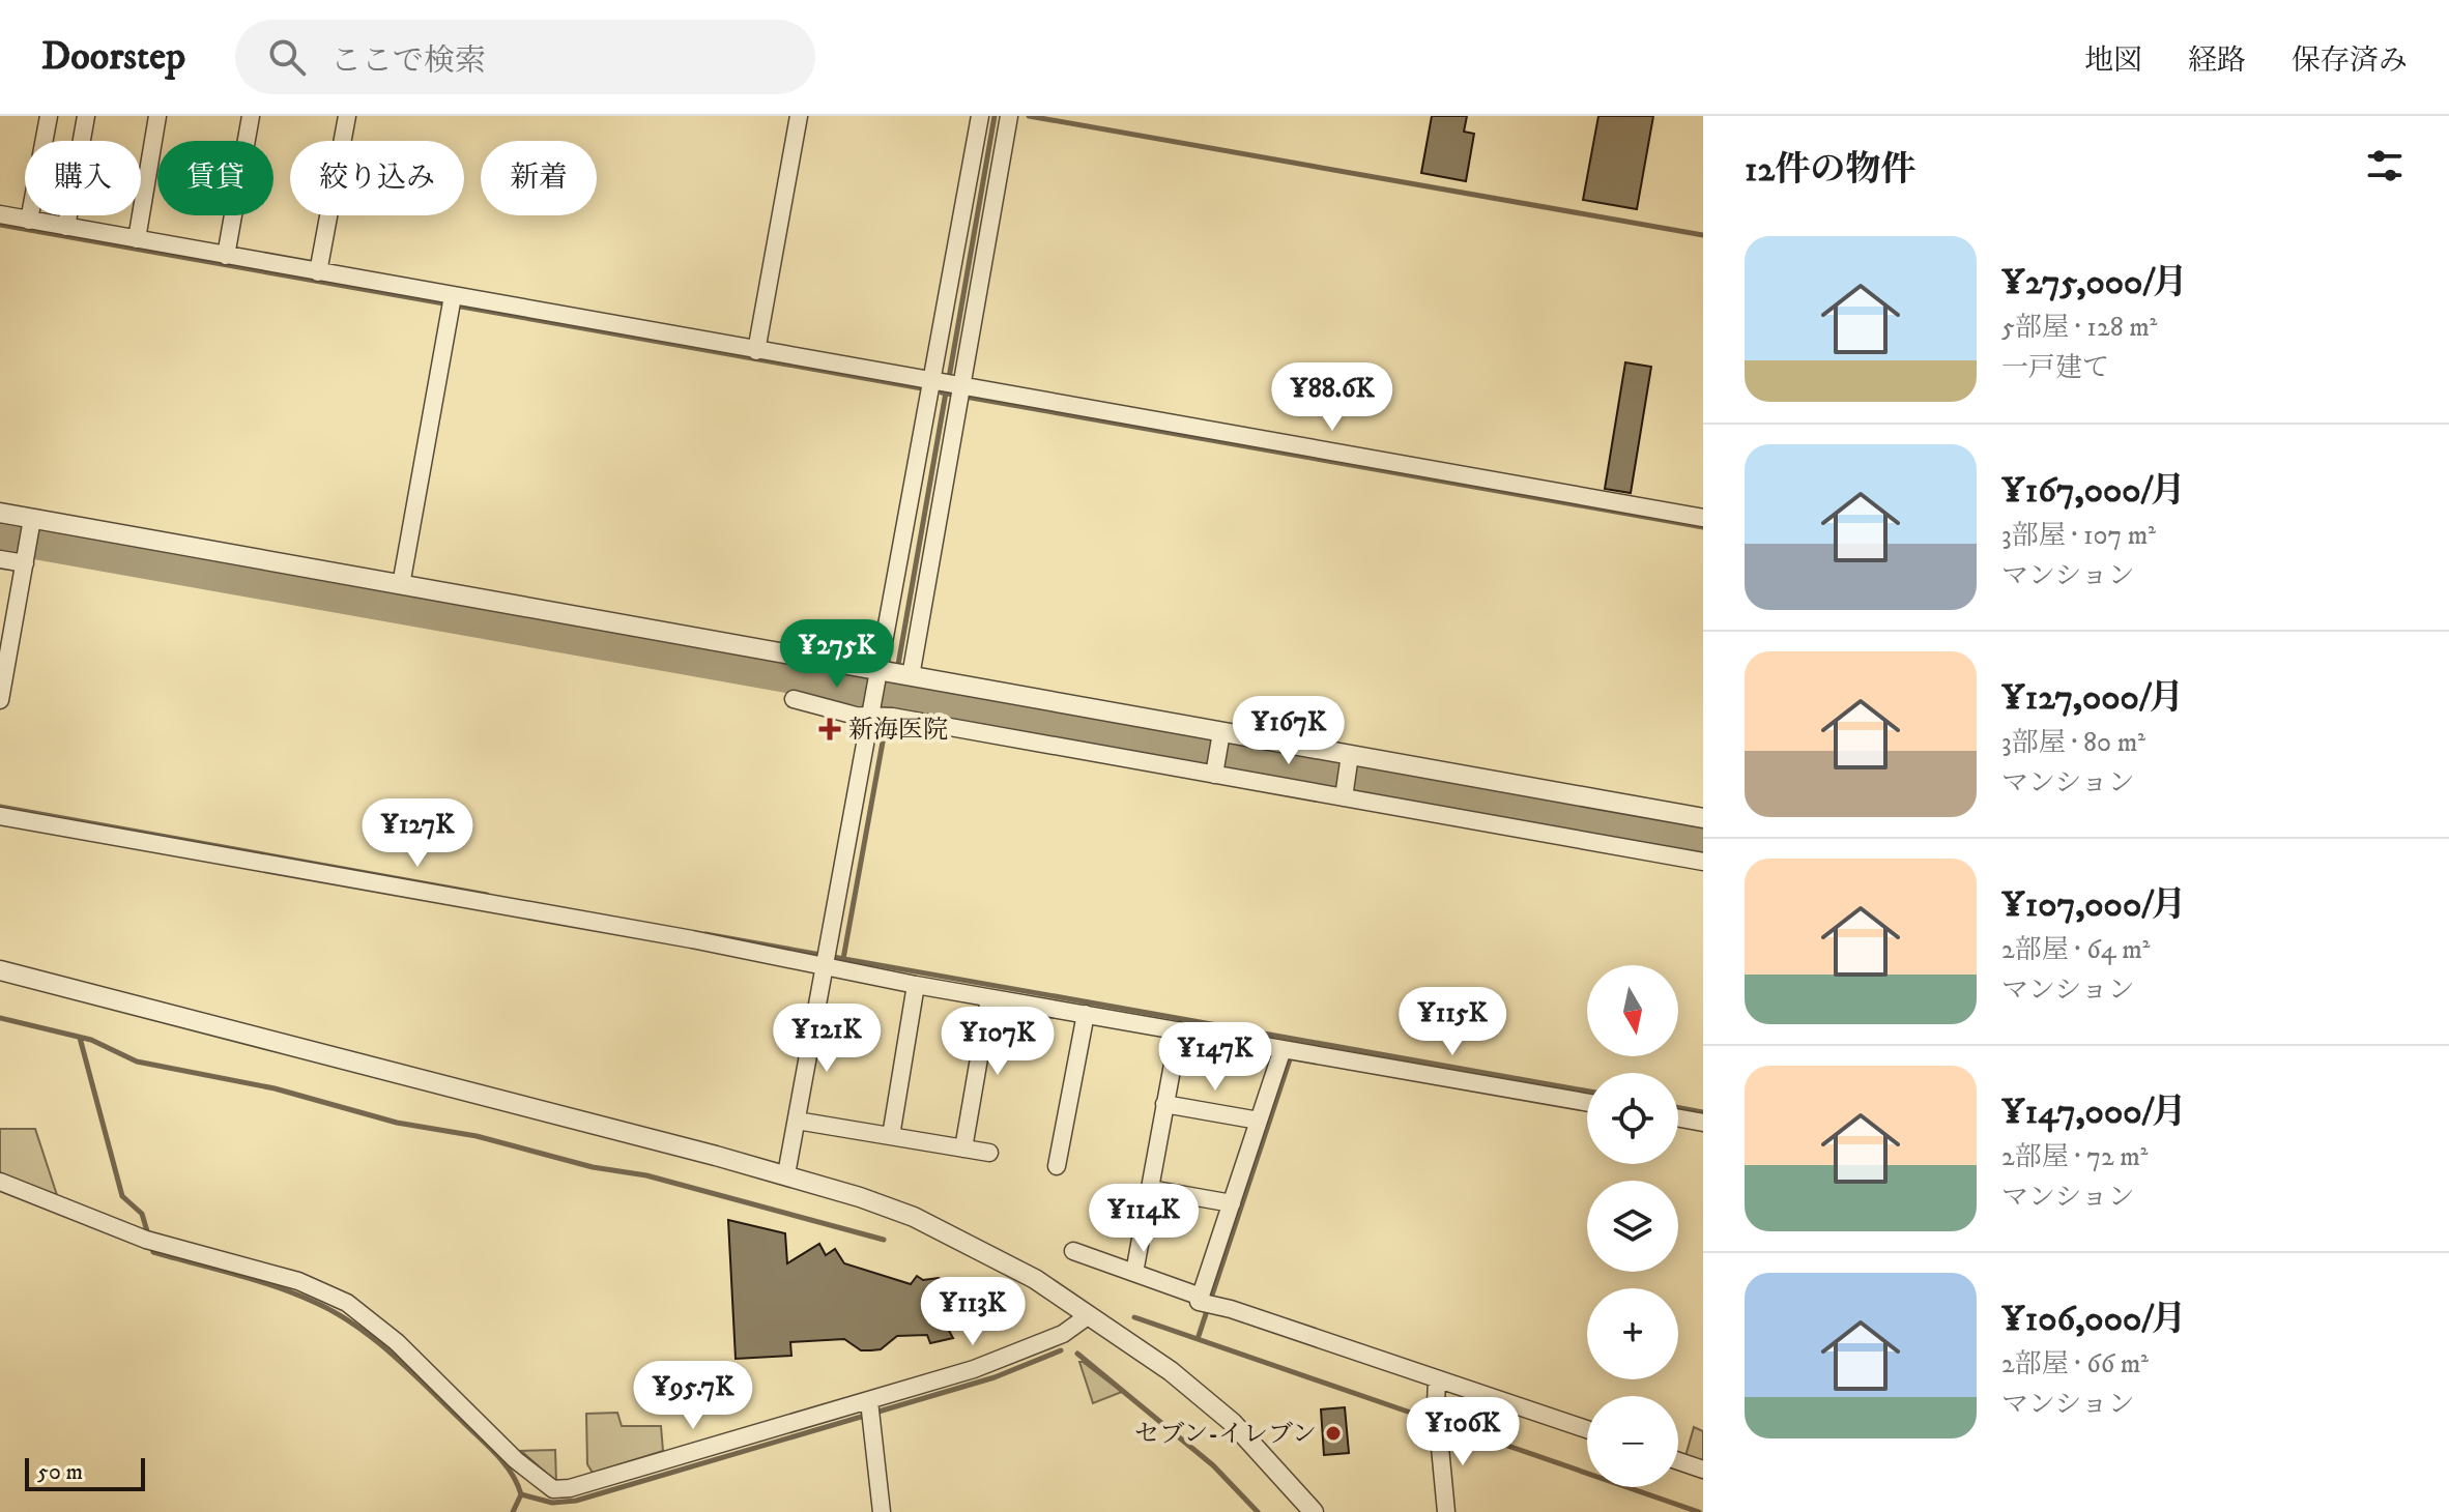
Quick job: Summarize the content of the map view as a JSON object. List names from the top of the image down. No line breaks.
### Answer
{"places":{"health":["新海医院"],"other":["セブン-イレブン"]},"scale_bar":"50 m","north":"bottom","page":{"header":"Doorstep","search":"ここで検索","nav":["地図","経路","保存済み"],"heading":"12件の物件","chip":["購入","賃貸","絞り込み","新着"],"list":[{"name":"¥275,000/月","note":"5部屋 · 128 m² · 一戸建て"},{"name":"¥167,000/月","note":"3部屋 · 107 m² · マンション"},{"name":"¥127,000/月","note":"3部屋 · 80 m² · マンション"},{"name":"¥107,000/月","note":"2部屋 · 64 m² · マンション"},{"name":"¥147,000/月","note":"2部屋 · 72 m² · マンション"},{"name":"¥106,000/月","note":"2部屋 · 66 m² · マンション"}],"price":["¥88.6K","¥275K","¥167K","¥127K","¥115K","¥121K","¥107K","¥147K","¥114K","¥113K","¥95.7K","¥106K"],"map_buttons":["+","−"],"scale":"50 m"}}
